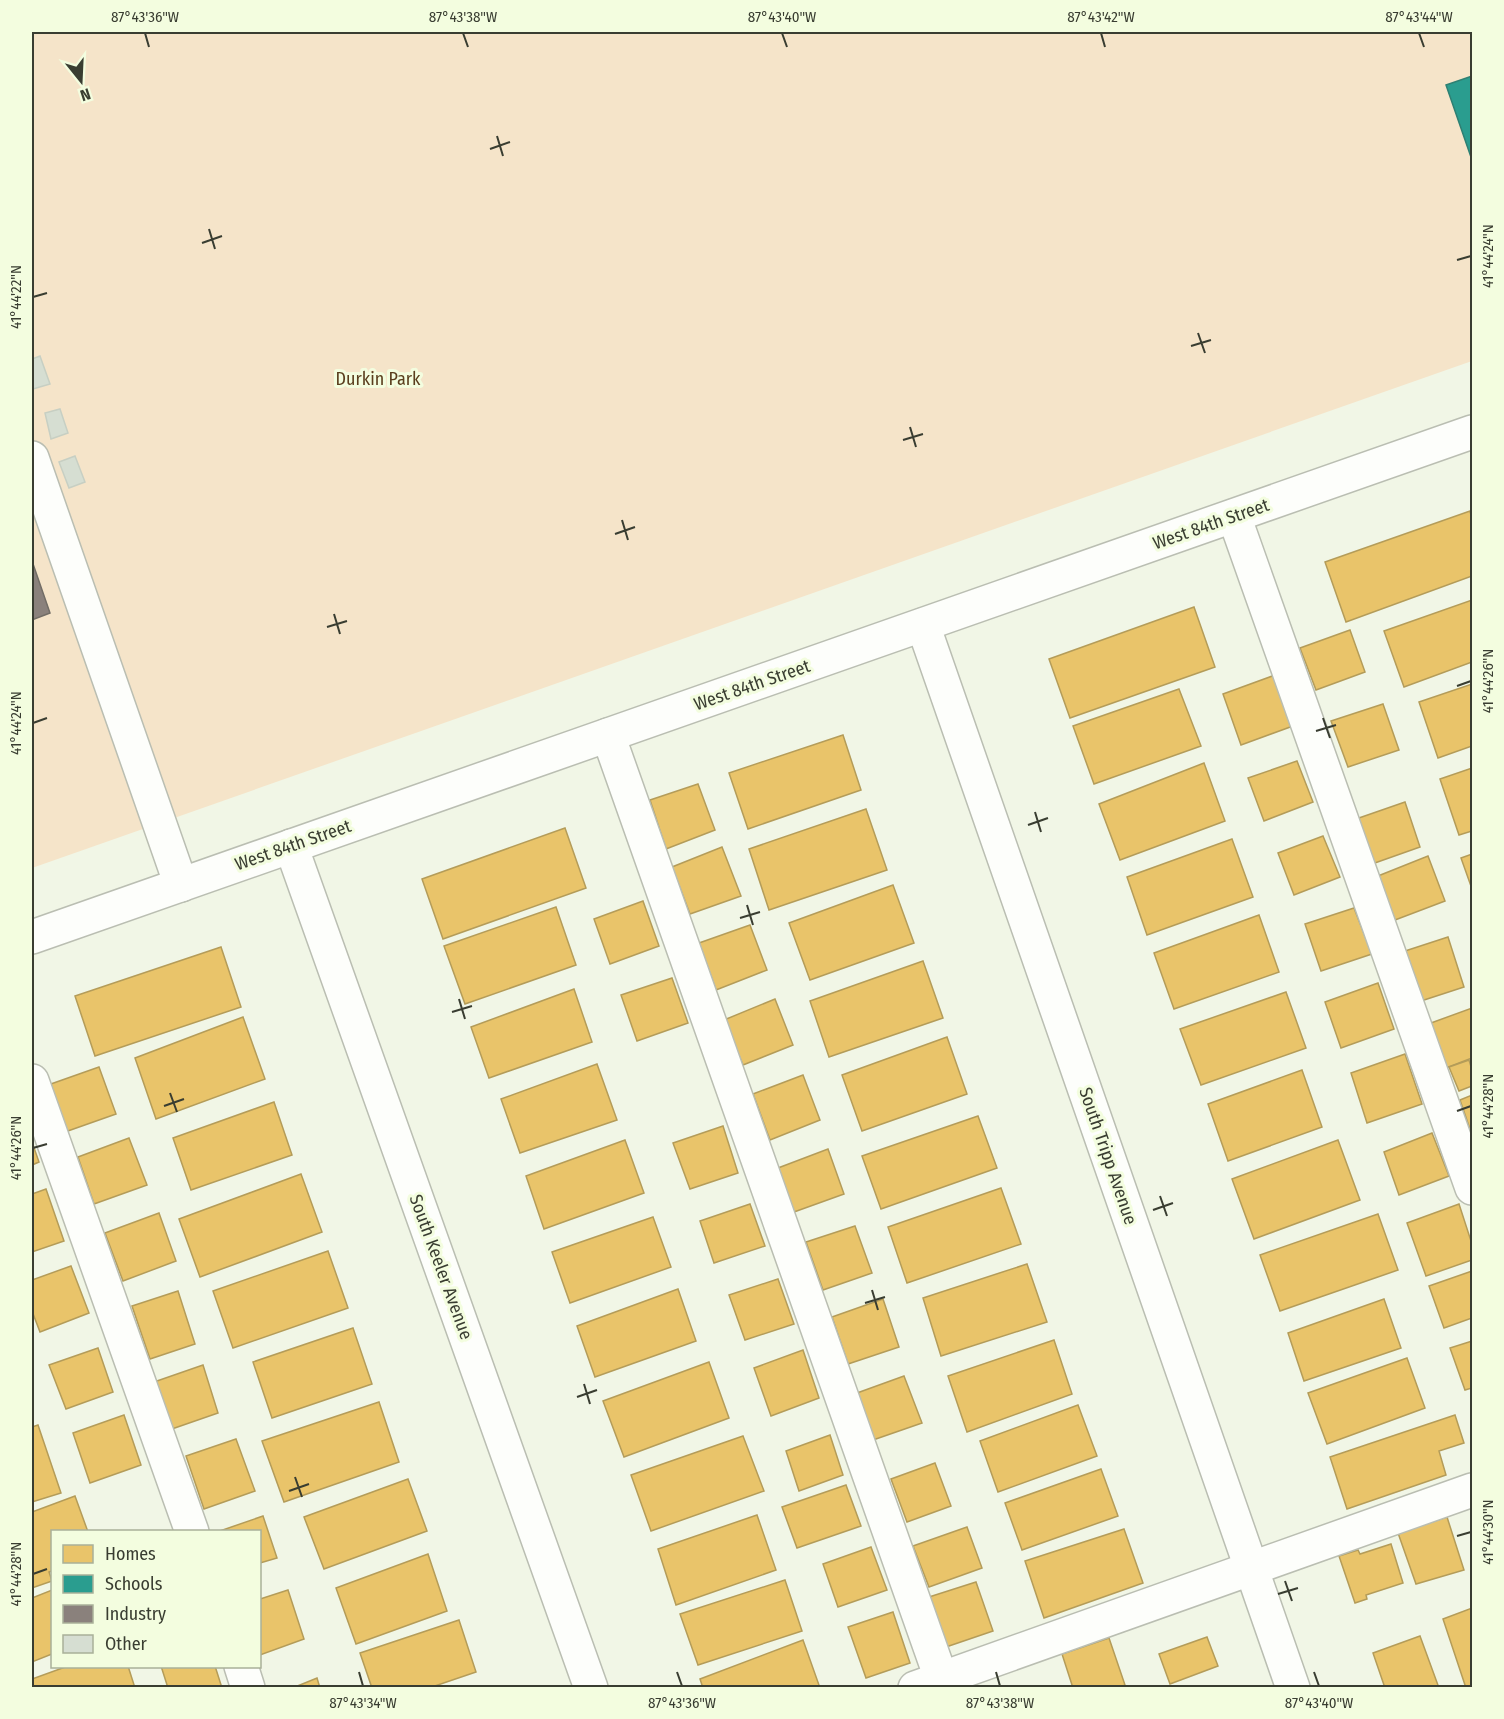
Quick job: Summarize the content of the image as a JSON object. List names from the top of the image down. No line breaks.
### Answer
{"streets":{"street":["West 84th Street","South Tripp Avenue","South Keeler Avenue"]},"crossings":[["West 84th Street","South Tripp Avenue"],["West 84th Street","South Keeler Avenue"]],"parks":["Durkin Park"],"legend":["Homes","Schools","Industry","Other"],"north":"bottom","coordinates":["87°43'36\"W","87°43'38\"W","87°43'40\"W","87°43'42\"W","87°43'44\"W","41°44'24\"N","41°44'22\"N","41°44'26\"N","41°44'28\"N","41°44'30\"N","87°43'34\"W"]}
